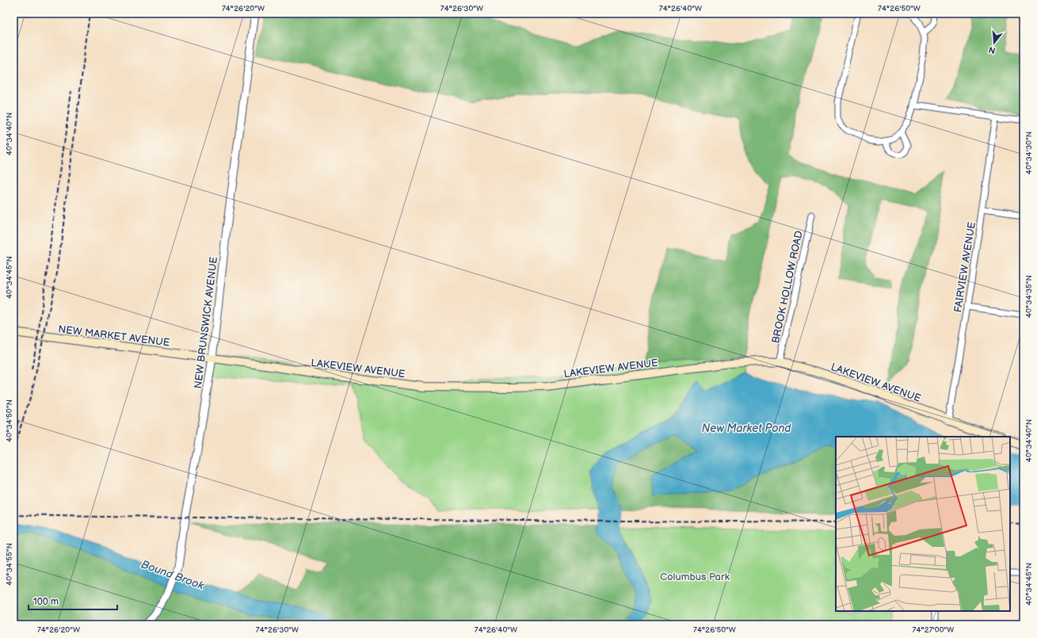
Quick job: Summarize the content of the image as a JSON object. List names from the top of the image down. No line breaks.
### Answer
{"streets":{"main road":["NEW MARKET AVENUE","LAKEVIEW AVENUE"],"street":["FAIRVIEW AVENUE","BROOK HOLLOW ROAD","NEW BRUNSWICK AVENUE"]},"crossings":[["FAIRVIEW AVENUE","LAKEVIEW AVENUE"],["BROOK HOLLOW ROAD","LAKEVIEW AVENUE"],["NEW BRUNSWICK AVENUE","NEW MARKET AVENUE"],["NEW BRUNSWICK AVENUE","LAKEVIEW AVENUE"],["NEW MARKET AVENUE","LAKEVIEW AVENUE"]],"water":["New Market Pond","Bound Brook"],"parks":["Columbus Park"],"scale_bar":"100 m","north":"bottom","coordinates":["74°26'20\"W","74°26'30\"W","74°26'40\"W","74°26'50\"W","40°34'40\"N","40°34'30\"N","40°34'45\"N","40°34'35\"N","40°34'50\"N","40°34'55\"N","74°27'00\"W"]}
